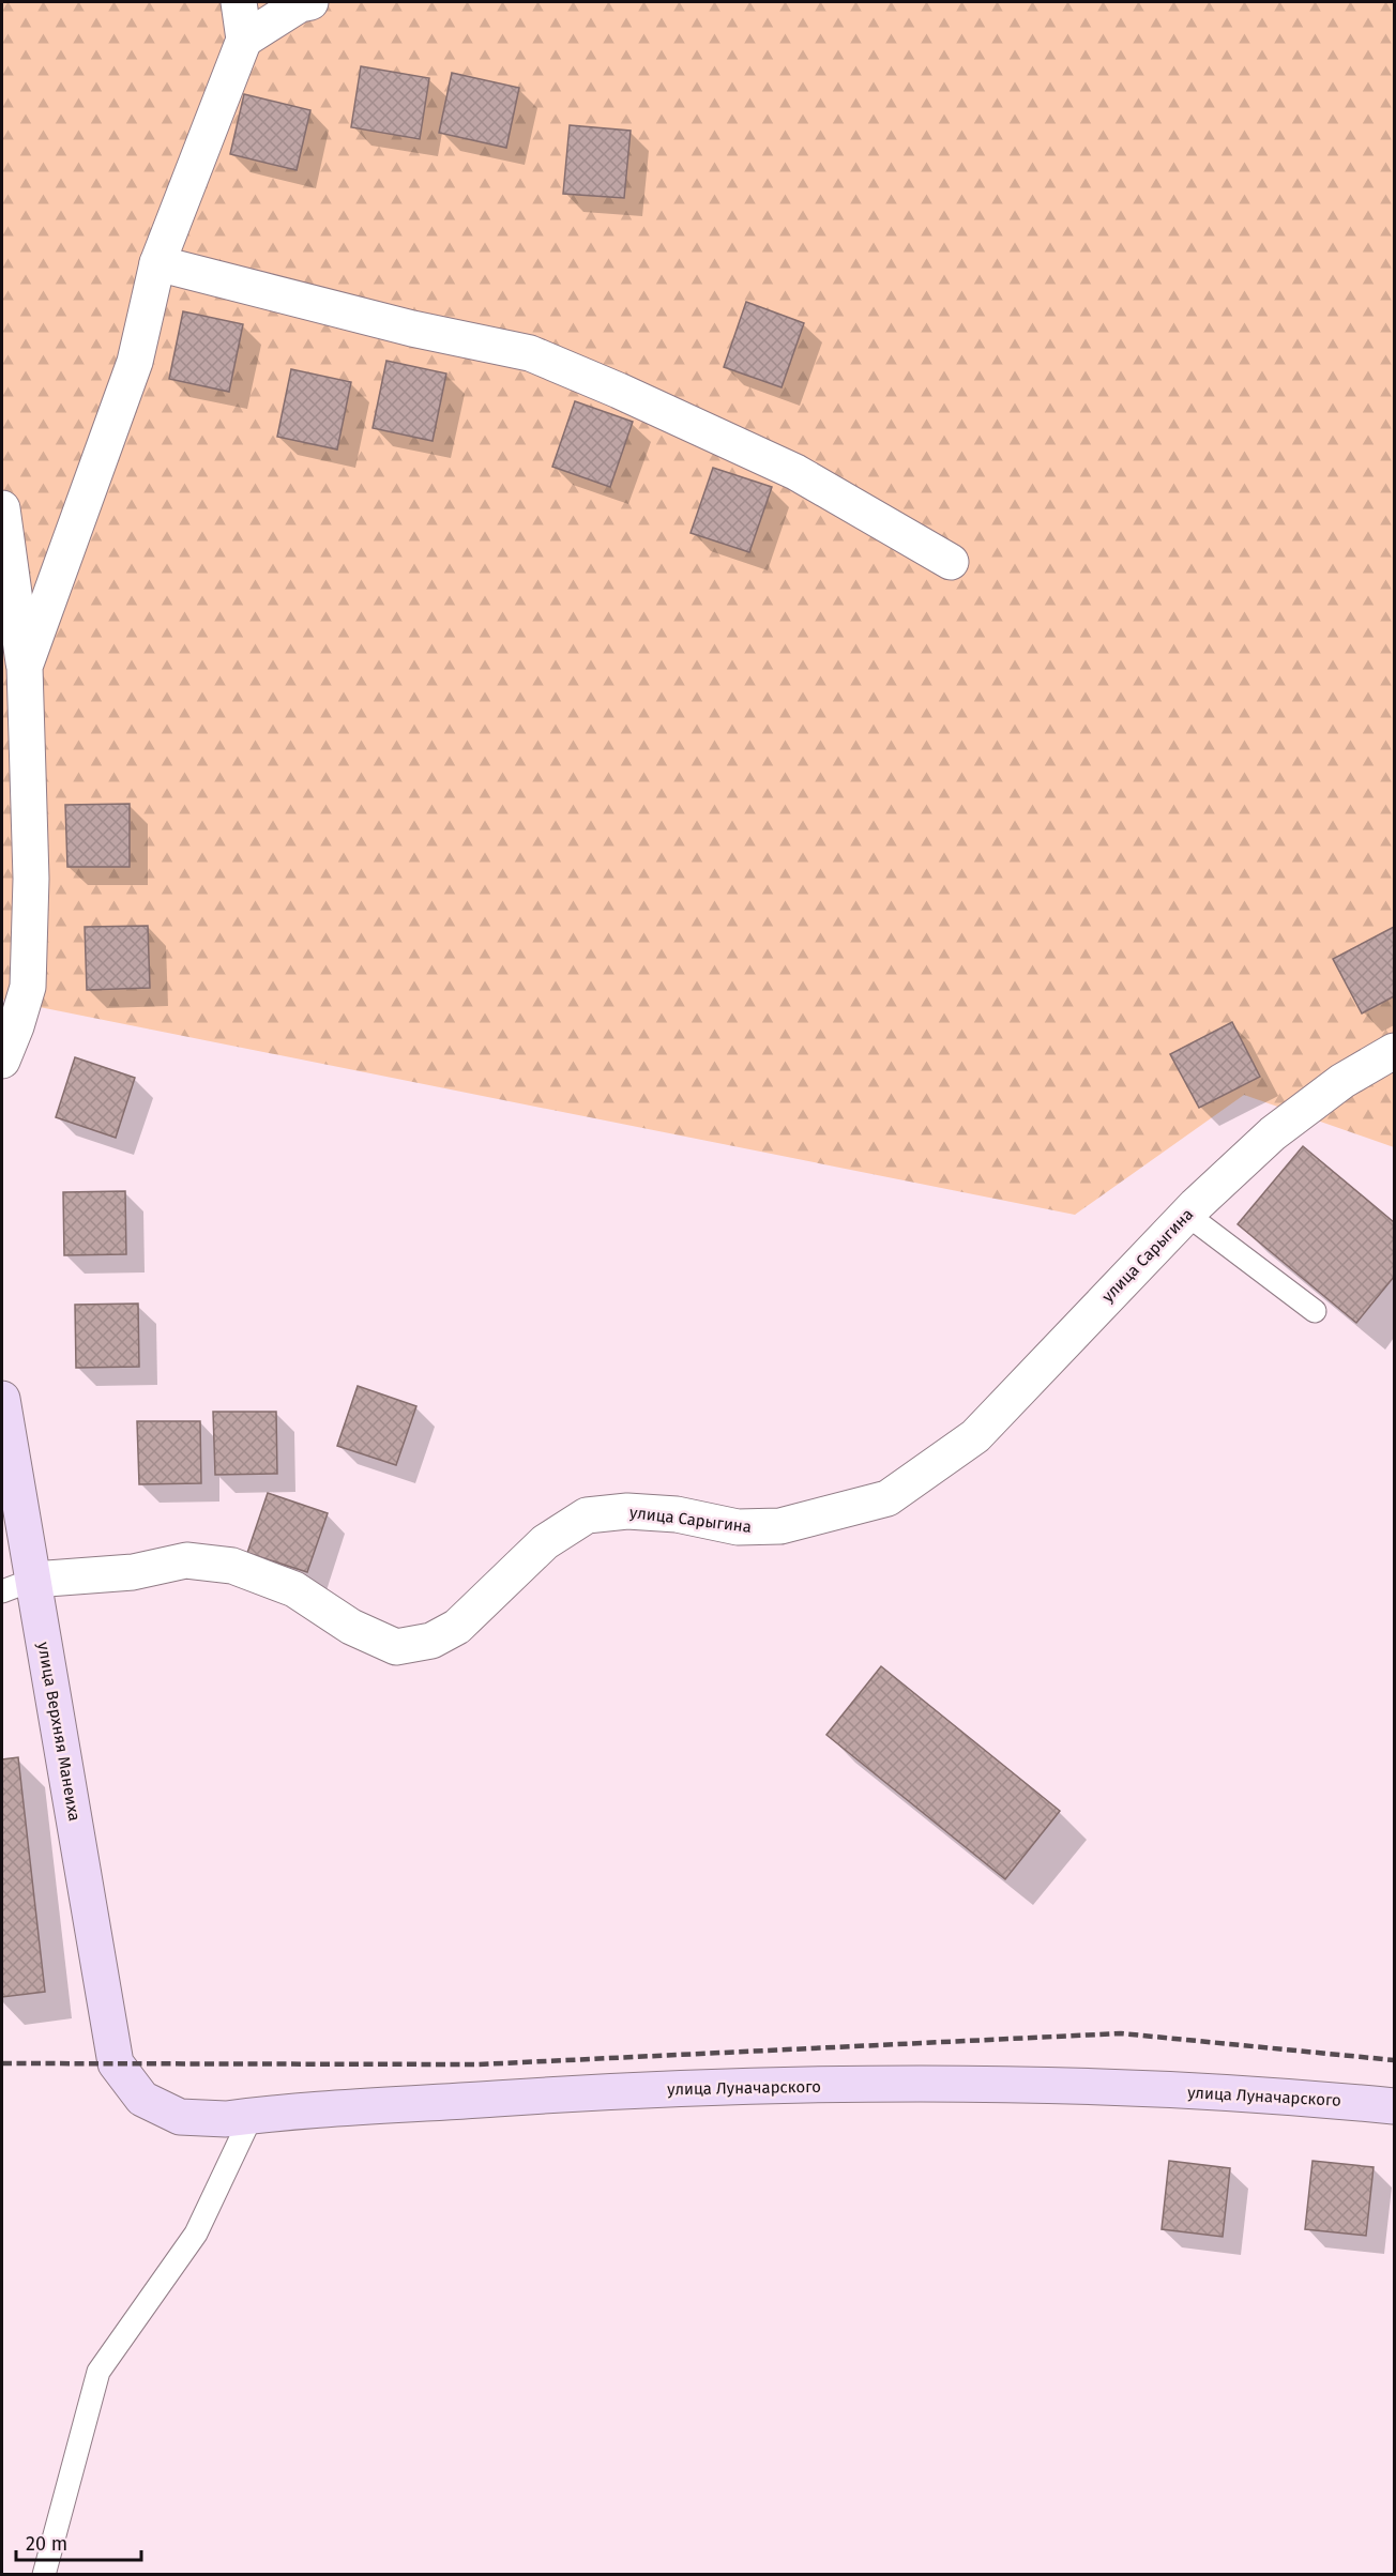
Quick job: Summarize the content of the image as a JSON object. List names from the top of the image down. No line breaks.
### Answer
{"streets":{"main road":["улица Верхняя Манеиха","улица Луначарского"],"street":["улица Сарыгина"]},"crossings":[["улица Сарыгина","улица Верхняя Манеиха"],["улица Верхняя Манеиха","улица Луначарского"]],"scale_bar":"20 m"}
